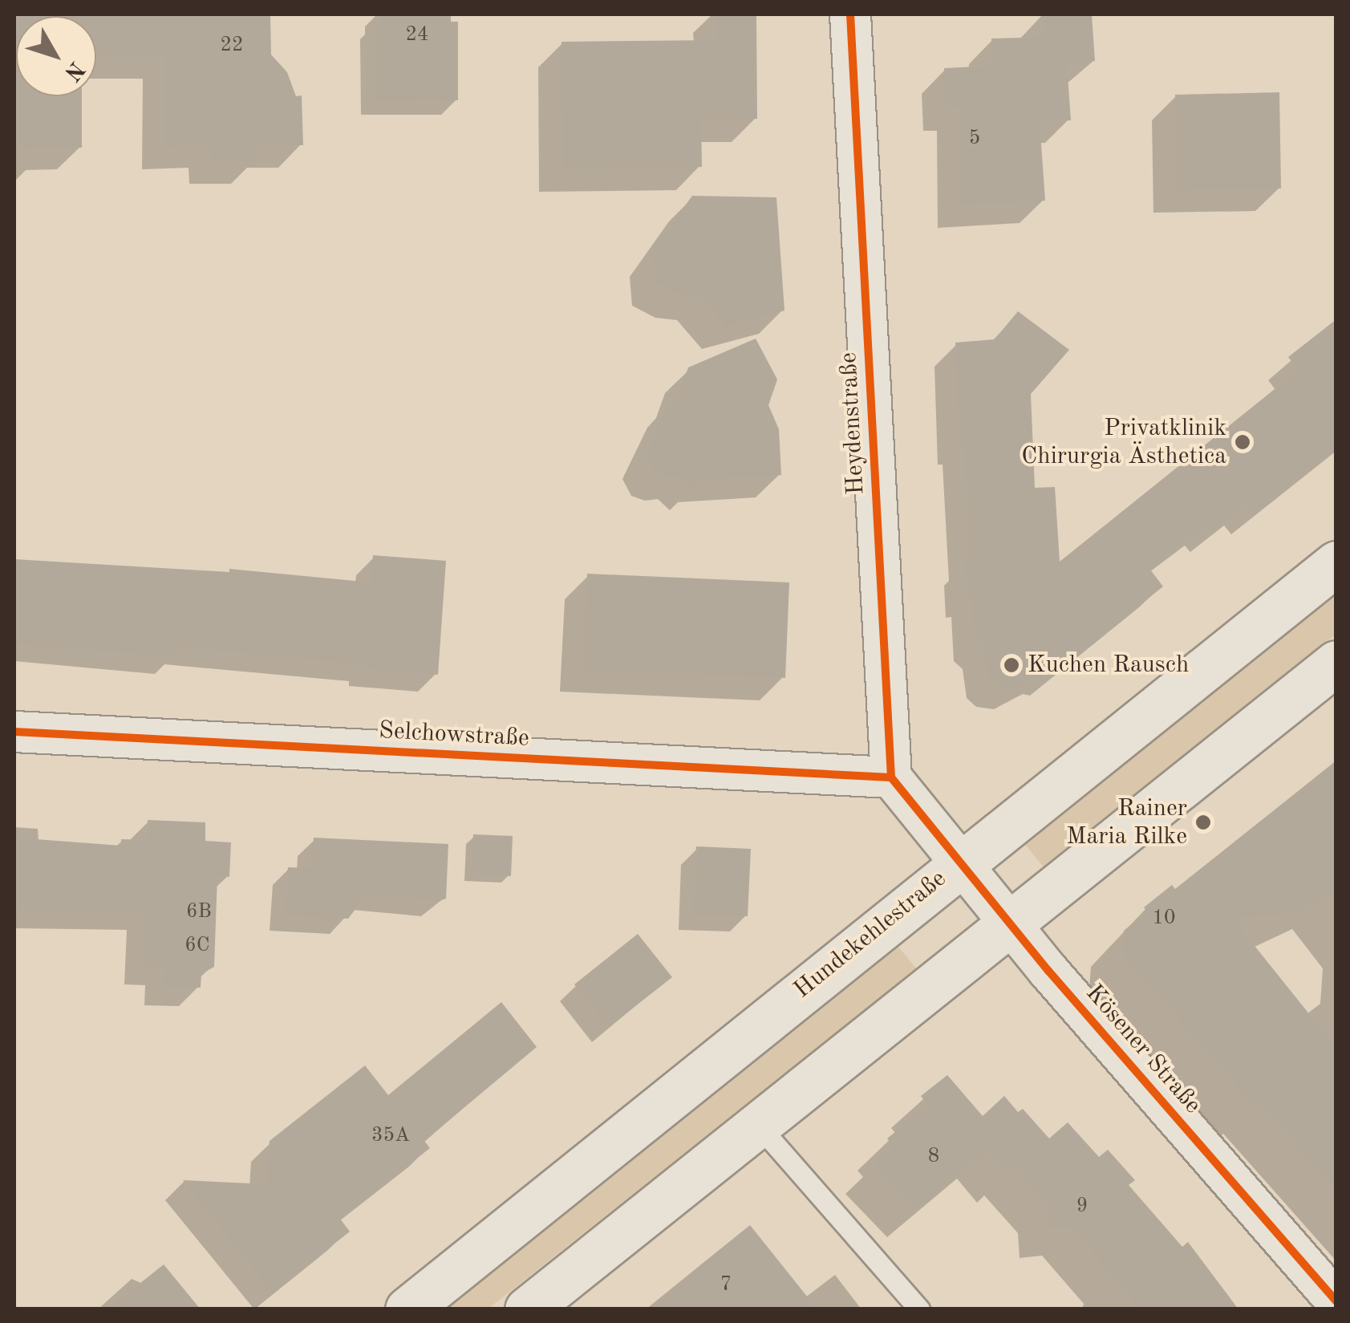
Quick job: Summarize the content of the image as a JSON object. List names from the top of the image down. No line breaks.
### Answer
{"streets":{"main road":["Hundekehlestraße"],"street":["Heydenstraße","Selchowstraße","Kösener Straße"]},"crossings":[["Heydenstraße","Selchowstraße"],["Heydenstraße","Kösener Straße"],["Selchowstraße","Kösener Straße"],["Hundekehlestraße","Kösener Straße"]],"places":["Privatklinik Chirurgia Ästhetica","Kuchen Rausch","Rainer Maria Rilke"],"house_numbers":["24","22","5","6B","10","6C","35A","8","9","7"],"north":"bottom right"}
